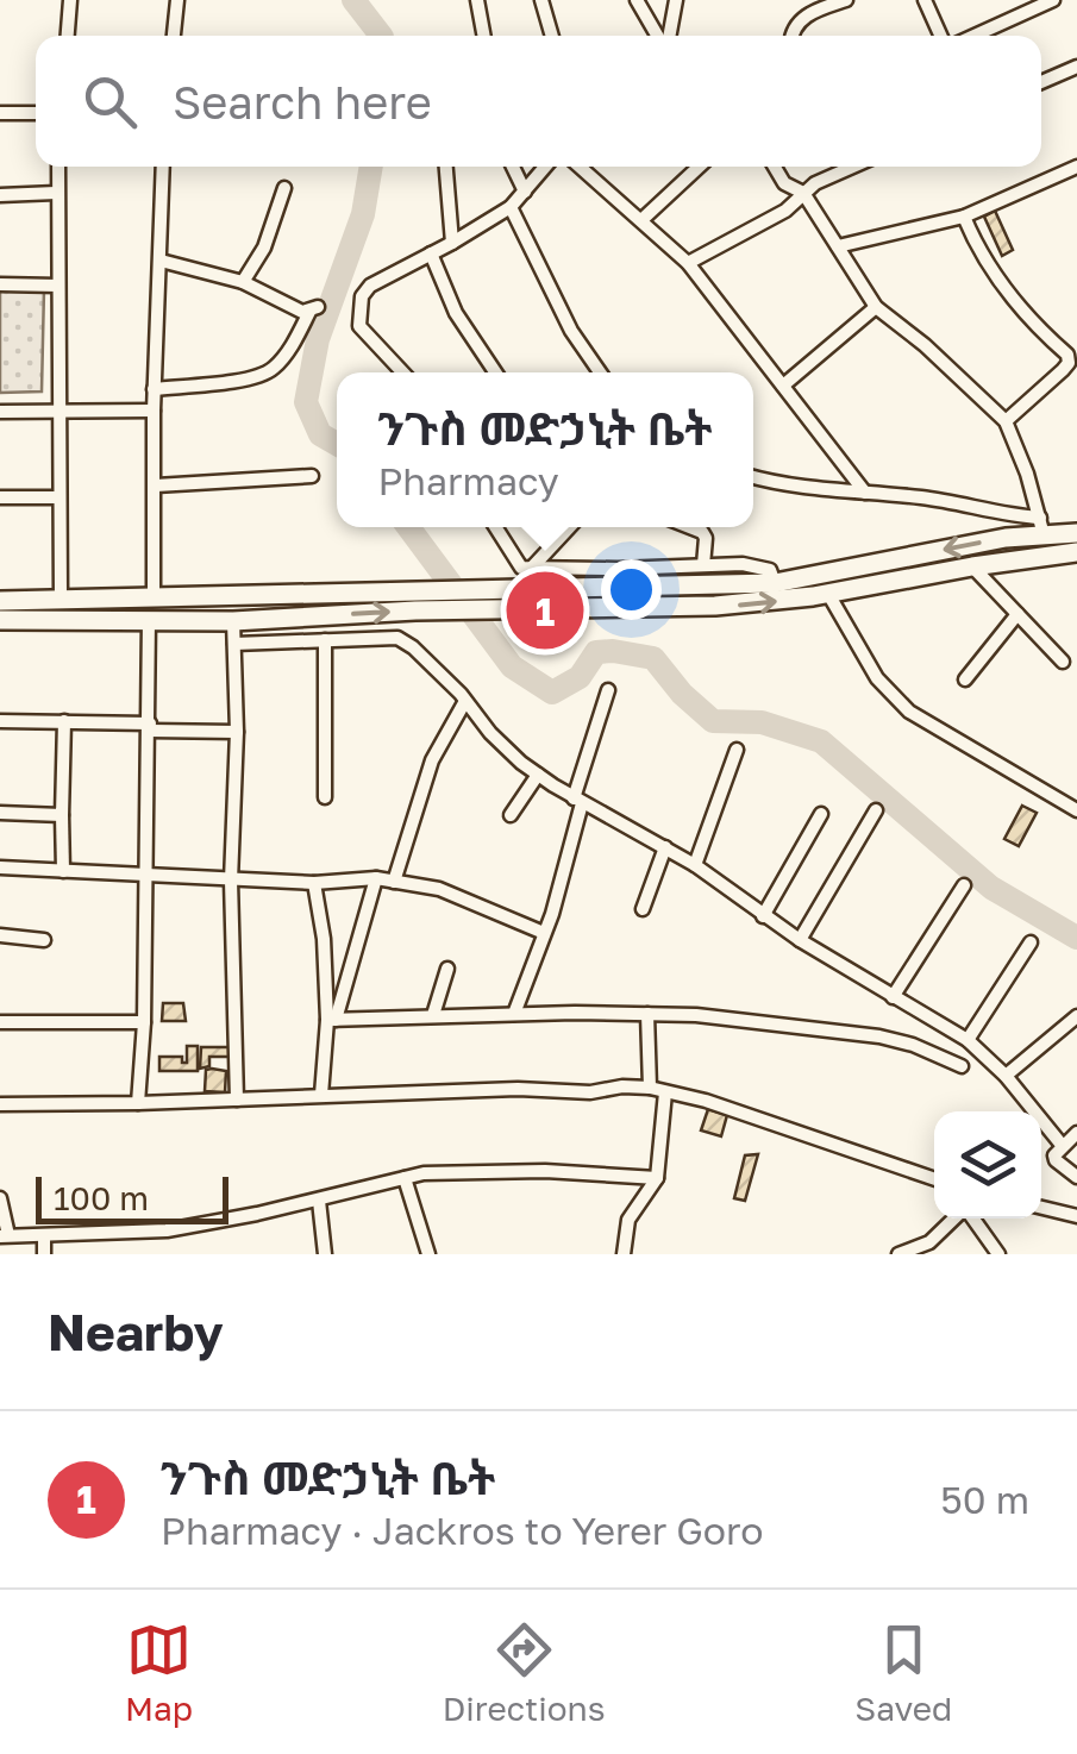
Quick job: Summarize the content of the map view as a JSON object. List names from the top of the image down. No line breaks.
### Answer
{"scale_bar":"100 m","page":{"search":"Search here","popup":["ንጉስ መድኃኒት ቤት","Pharmacy"],"pins":"1","scale":"100 m","heading":"Nearby","list":[{"mark":"1","name":"ንጉስ መድኃኒት ቤት","note":"Pharmacy · Jackros to Yerer Goro","value":"50 m"}],"nav":["Map","Directions","Saved"]}}
